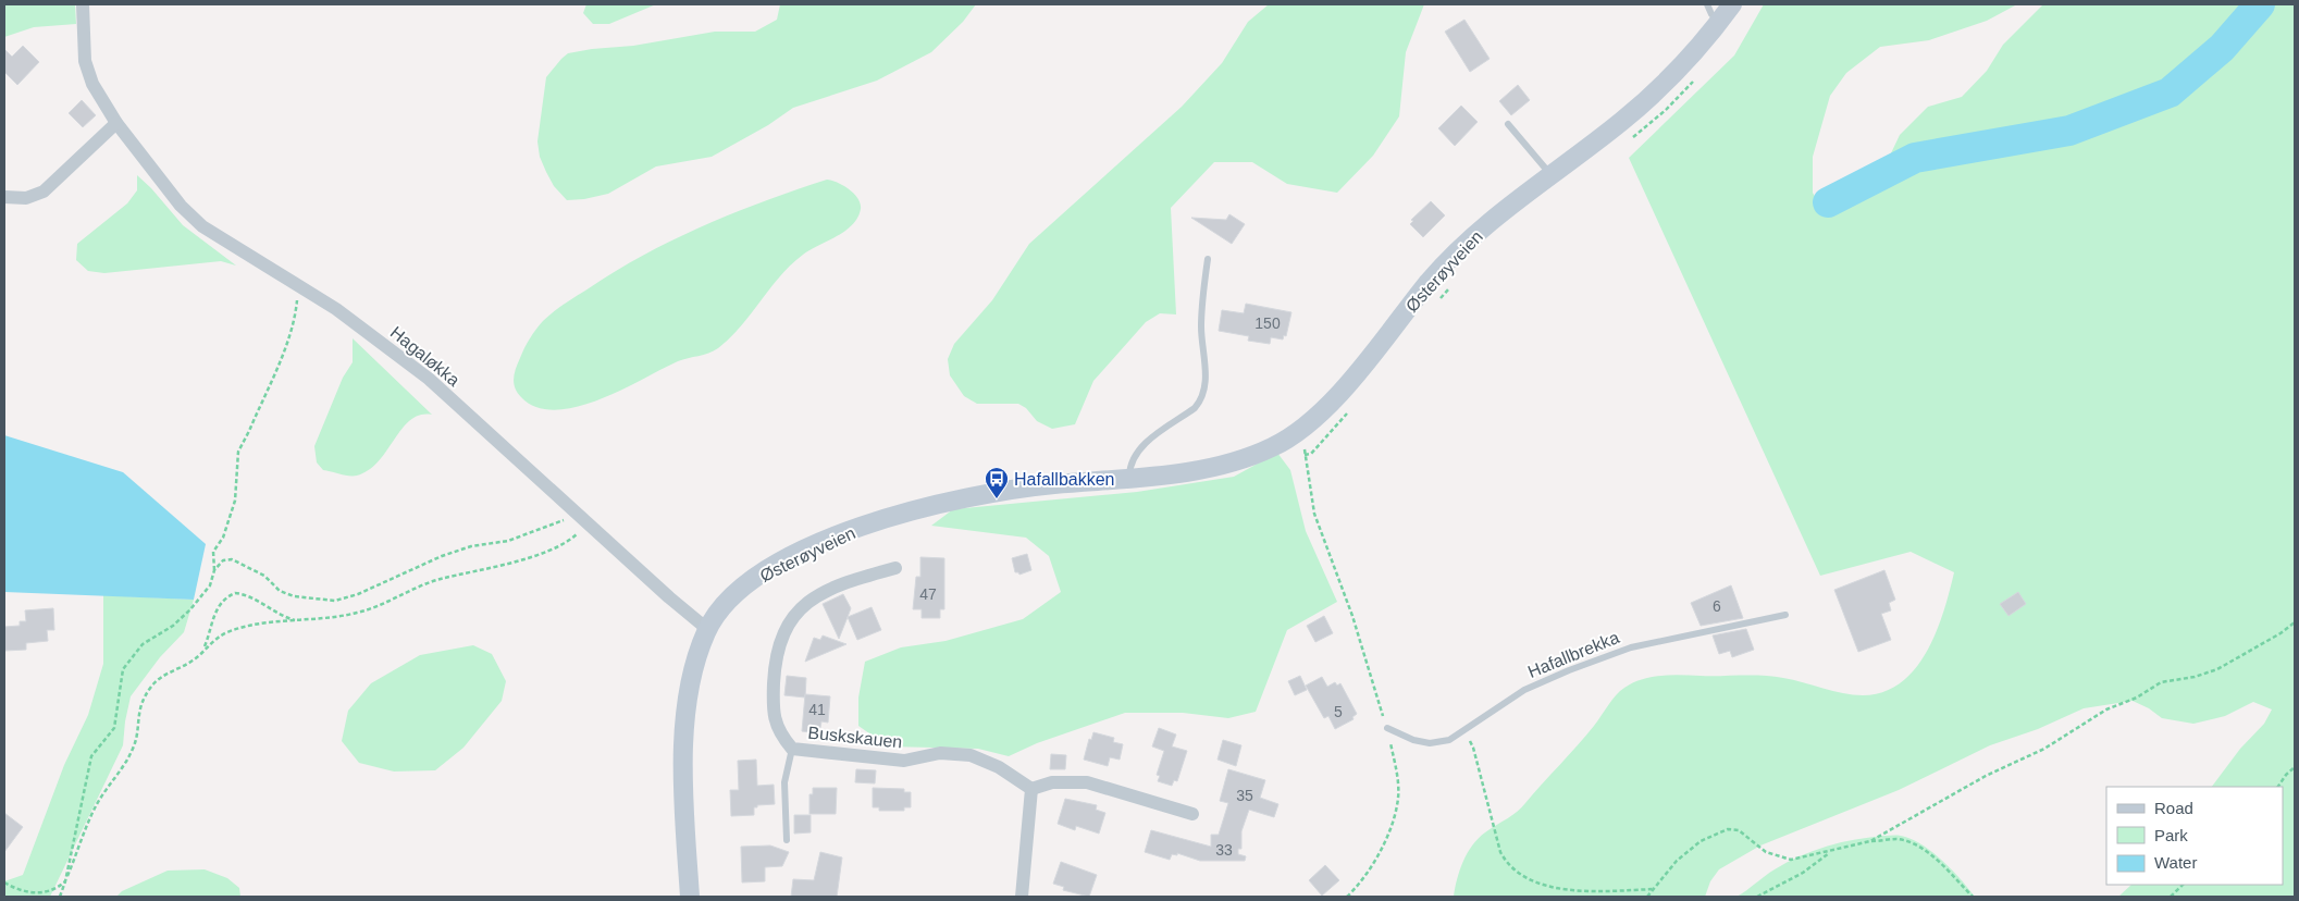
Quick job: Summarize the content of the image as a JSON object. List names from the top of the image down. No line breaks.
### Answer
{"streets":{"main road":["Østerøyveien"],"street":["Hagaløkka","Buskskauen"],"lane":["Hafallbrekka"]},"crossings":[["Østerøyveien","Hagaløkka"]],"places":{"bus stop":["Hafallbakken"]},"house_numbers":["150","47","6","41","5","35","33"],"legend":["Road","Park","Water"]}
